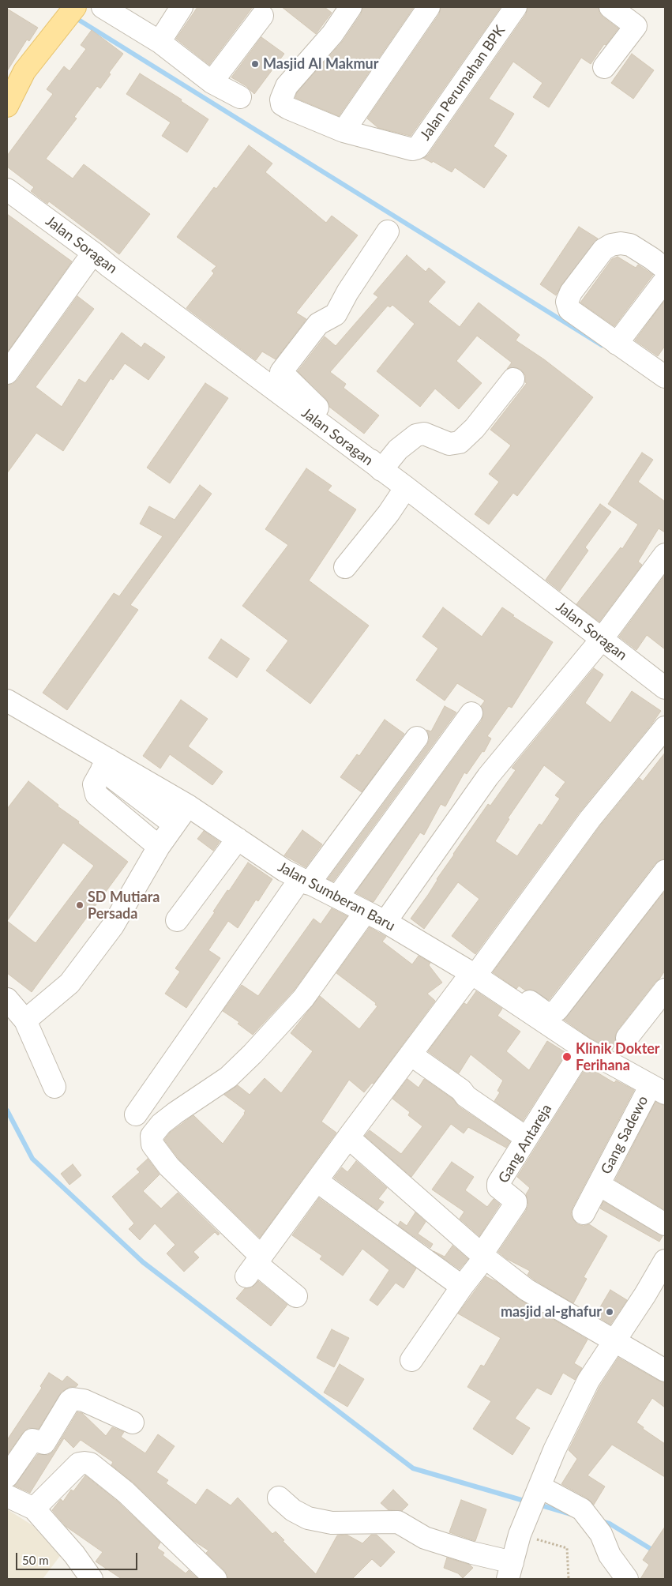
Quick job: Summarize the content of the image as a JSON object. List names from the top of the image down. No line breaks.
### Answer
{"streets":{"street":["Jalan Perumahan BPK","Jalan Soragan","Jalan Sumberan Baru","Gang Sadewo","Gang Antareja"]},"crossings":[["Jalan Sumberan Baru","Gang Sadewo"],["Jalan Sumberan Baru","Gang Antareja"]],"places":["Masjid Al Makmur","SD Mutiara Persada","Klinik Dokter Ferihana","masjid al-ghafur"],"scale_bar":"50 m"}
